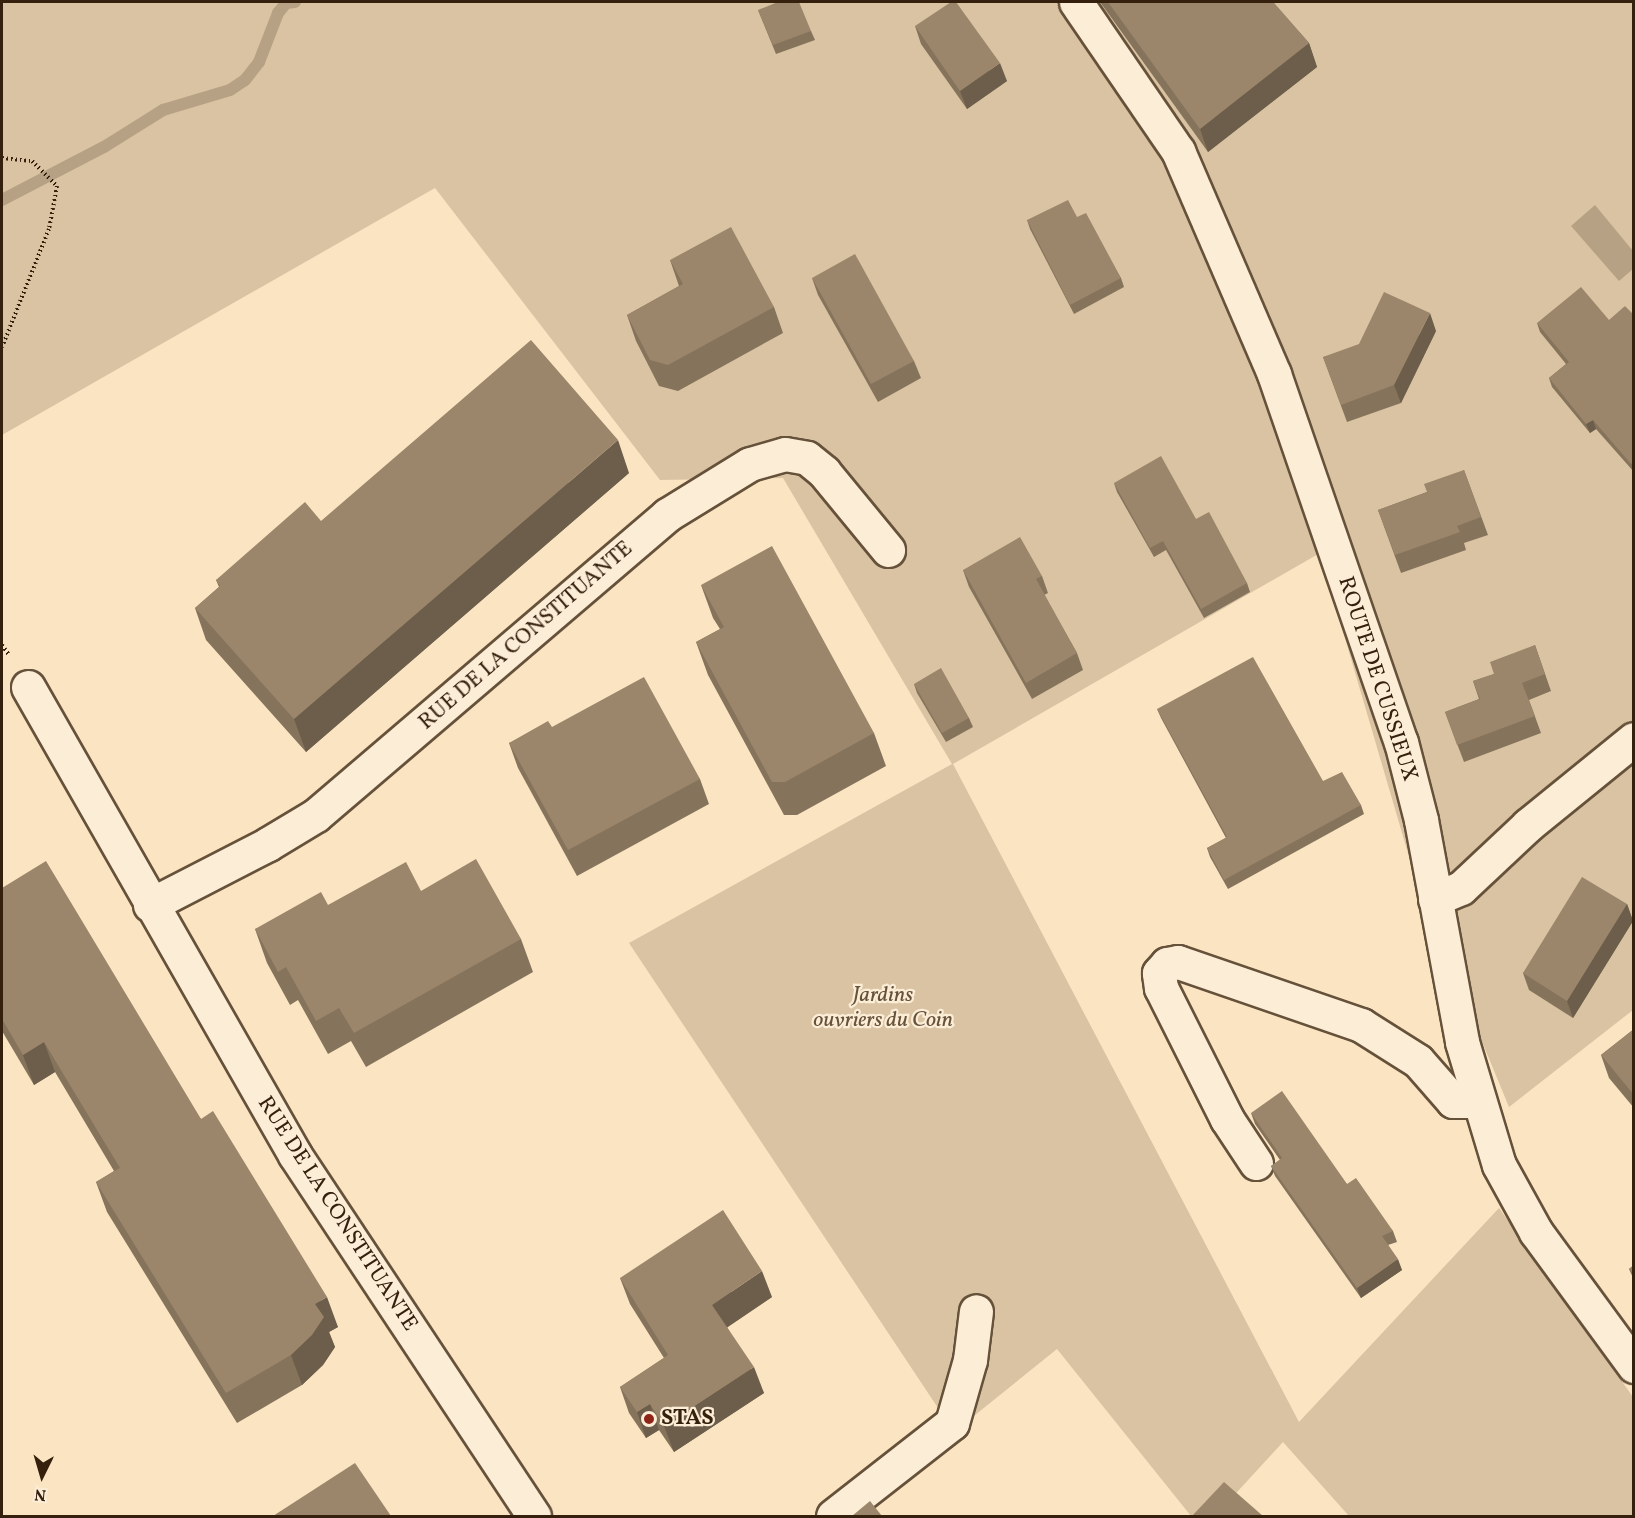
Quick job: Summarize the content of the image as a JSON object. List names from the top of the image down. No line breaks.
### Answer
{"streets":{"street":["RUE DE LA CONSTITUANTE","ROUTE DE CUSSIEUX"]},"parks":["Jardins ouvriers du Coin"],"places":["STAS"],"north":"bottom"}
